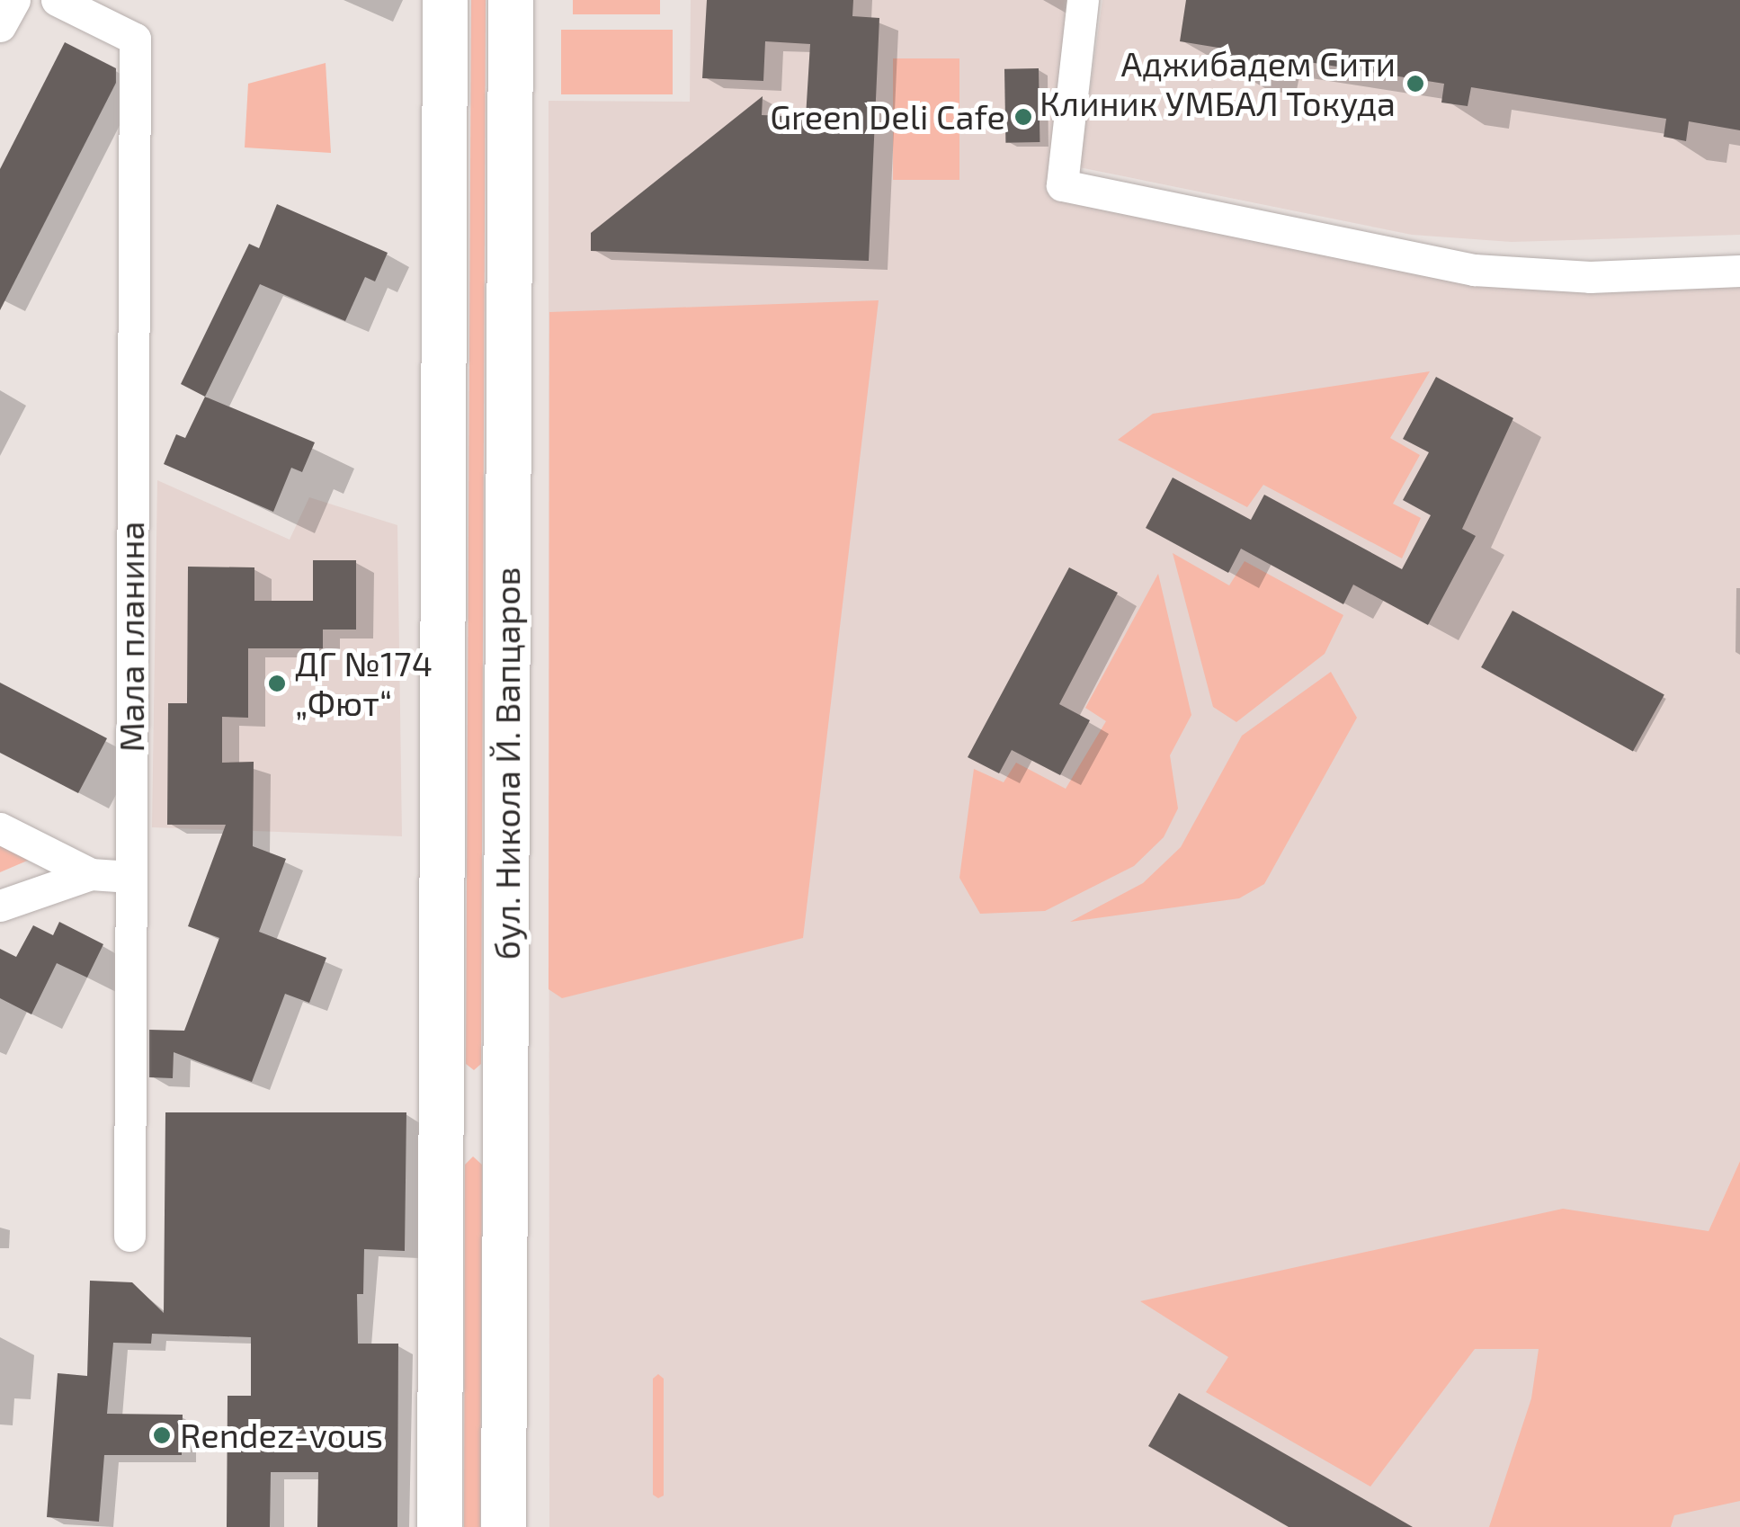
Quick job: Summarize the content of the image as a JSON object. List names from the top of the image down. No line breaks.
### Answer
{"streets":{"main road":["бул. Никола Й. Вапцаров"],"street":["Мала планина"]},"places":["Аджибадем Сити Клиник УМБАЛ Токуда","Green Deli Cafe","ДГ №174 „Фют“","Rendez-vous"]}
